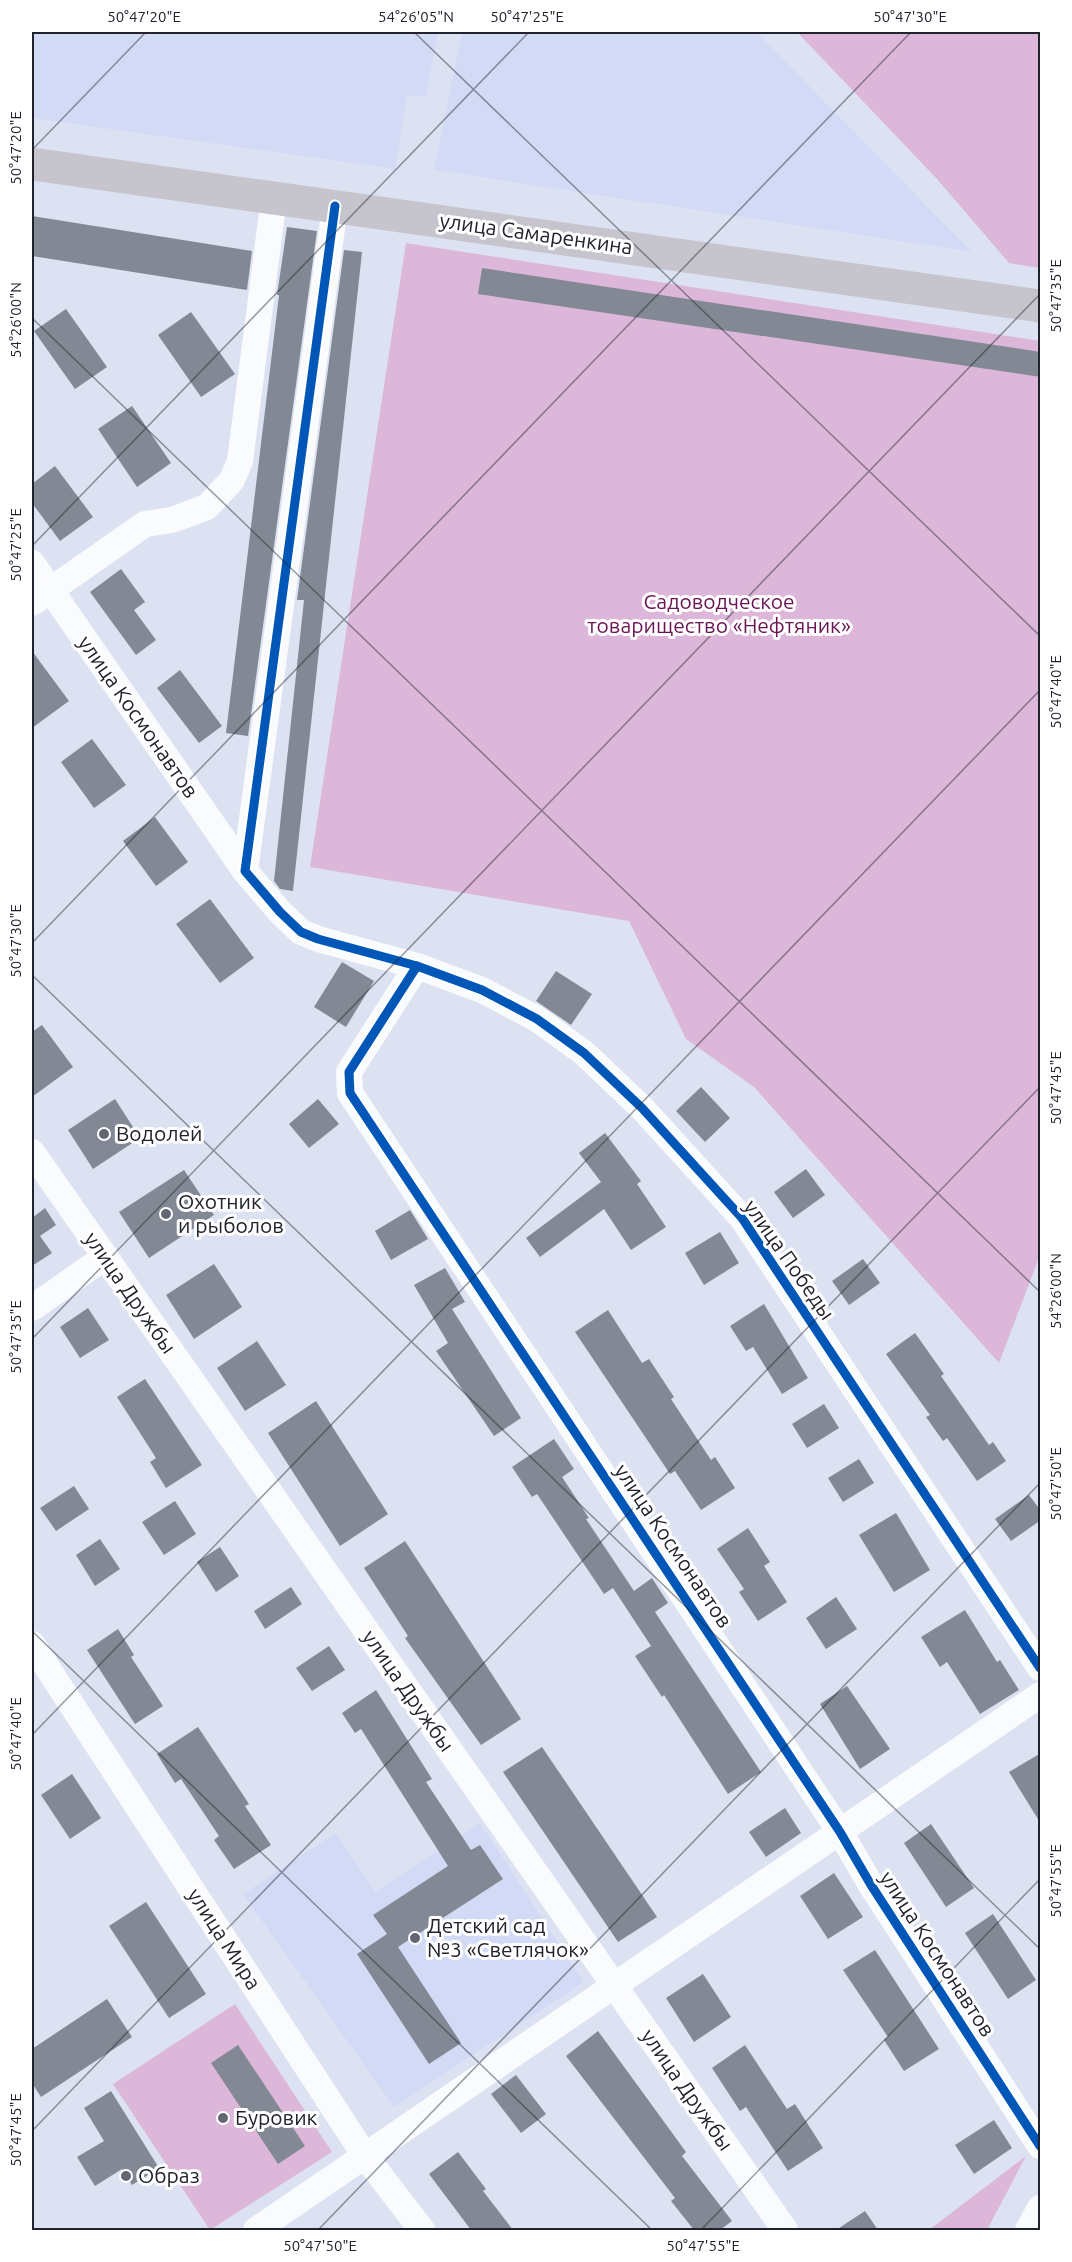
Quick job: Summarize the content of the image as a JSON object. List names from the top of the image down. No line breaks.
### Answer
{"streets":{"main road":["улица Самаренкина"],"street":["улица Космонавтов","улица Победы","улица Дружбы","улица Мира"]},"crossings":[["улица Космонавтов","улица Победы"]],"parks":["Садоводческое товарищество «Нефтяник»"],"places":["Водолей","Охотник и рыболов","Детский сад №3 «Светлячок»","Буровик","Образ"],"coordinates":["50°47'20\"E","54°26'05\"N","50°47'25\"E","50°47'30\"E","50°47'35\"E","54°26'00\"N","50°47'40\"E","50°47'45\"E","50°47'50\"E","50°47'55\"E"]}
